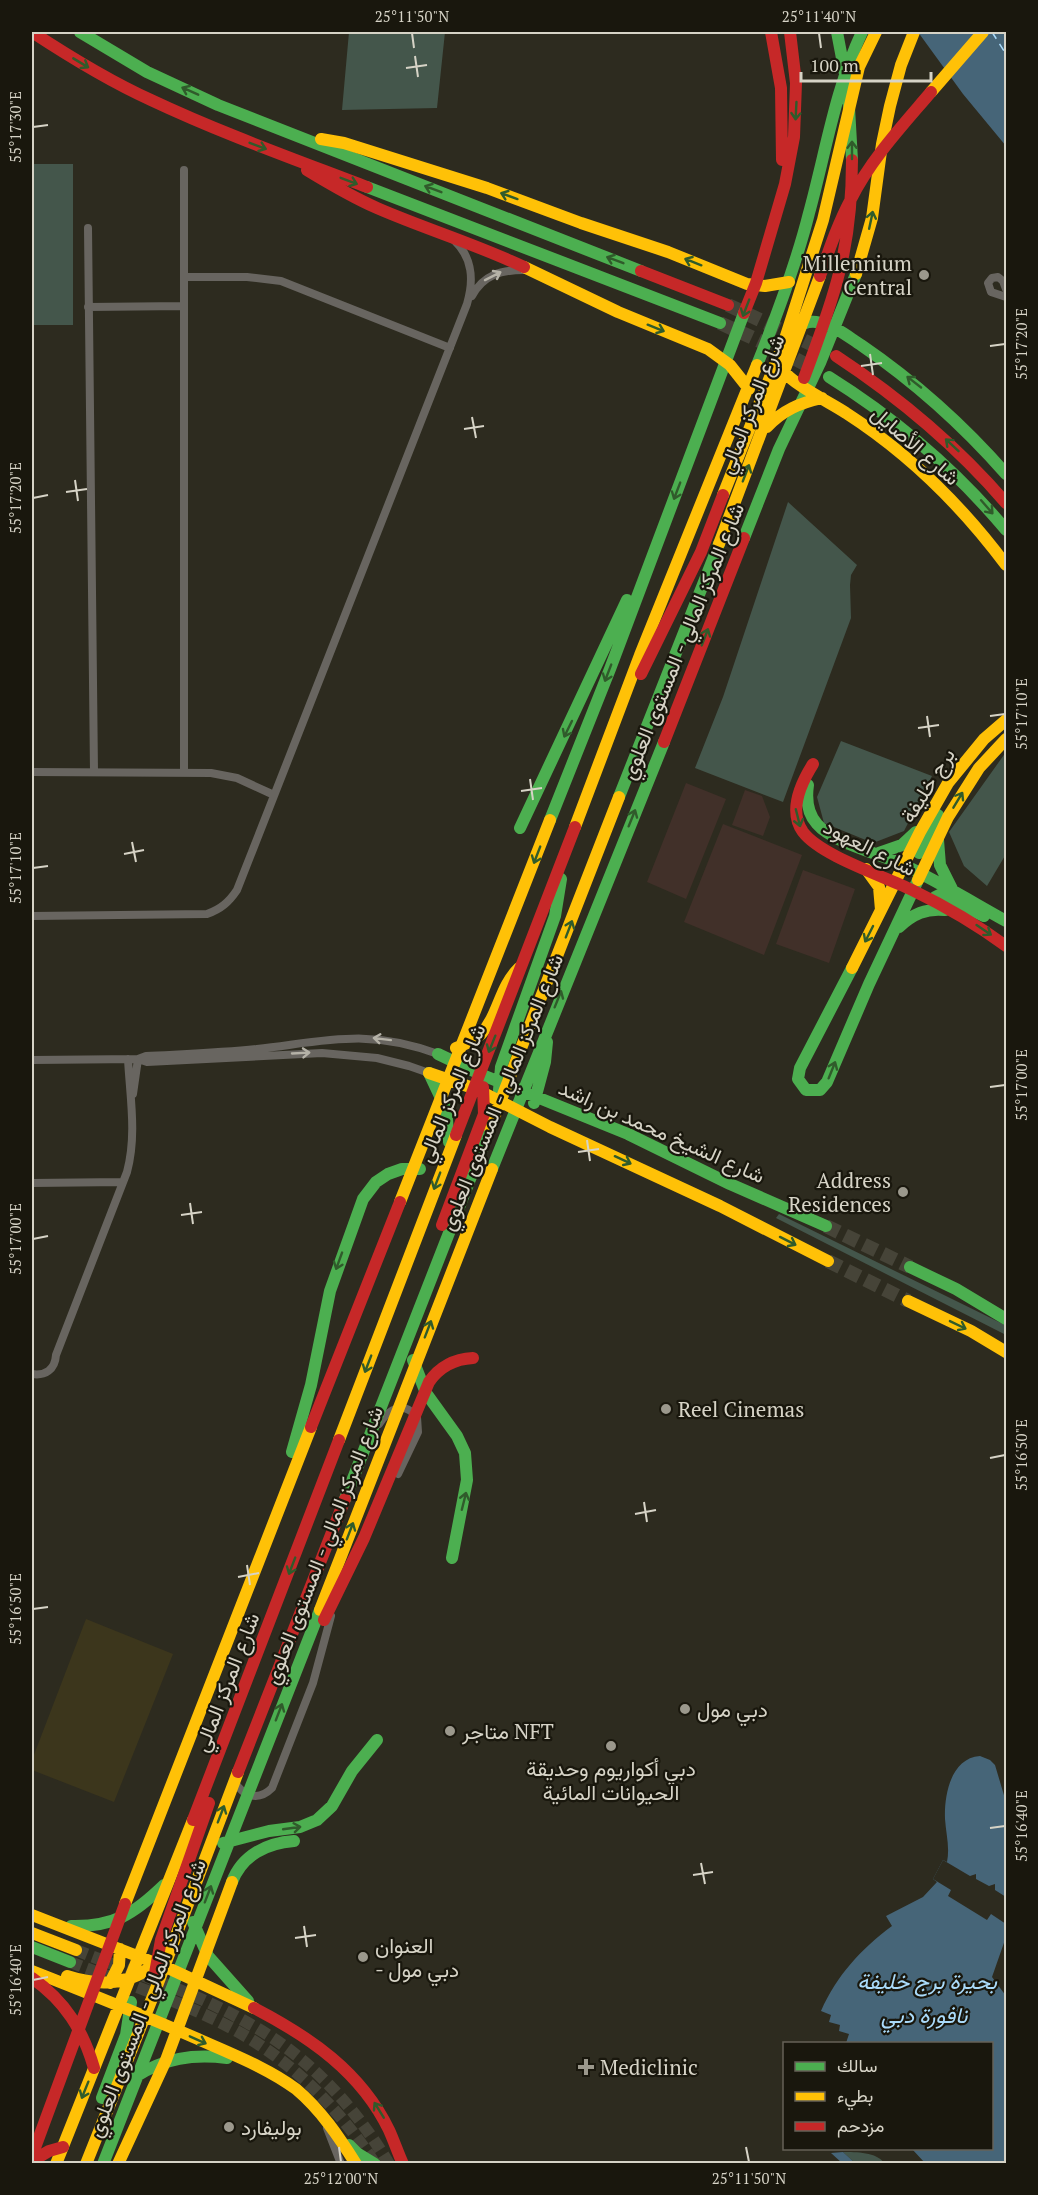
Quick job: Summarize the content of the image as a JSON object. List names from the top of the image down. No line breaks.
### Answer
{"streets":{"main road":["شارع المركز المالي","شارع الأصايل","شارع المركز المالي - المستوى العلوي","برج خليفة","شارع العهود","شارع الشيخ محمد بن راشد"]},"crossings":[["شارع المركز المالي","شارع الأصايل"],["شارع المركز المالي","شارع الشيخ محمد بن راشد"],["برج خليفة","شارع العهود"]],"water":["بحيرة برج خليفة","نافورة دبي"],"places":{"other":["Millennium Central","Address Residences","Reel Cinemas","دبي مول","متاجر NFT","دبي أكواريوم وحديقة الحيوانات المائية","العنوان - دبي مول","بوليفارد"],"health":["Mediclinic"]},"legend":["سالك","بطيء","مزدحم"],"scale_bar":"100 m","coordinates":["25°11'50\"N","25°11'40\"N","55°17'30\"E","55°17'20\"E","55°17'10\"E","55°17'00\"E","55°16'50\"E","55°16'40\"E","25°12'00\"N"]}
